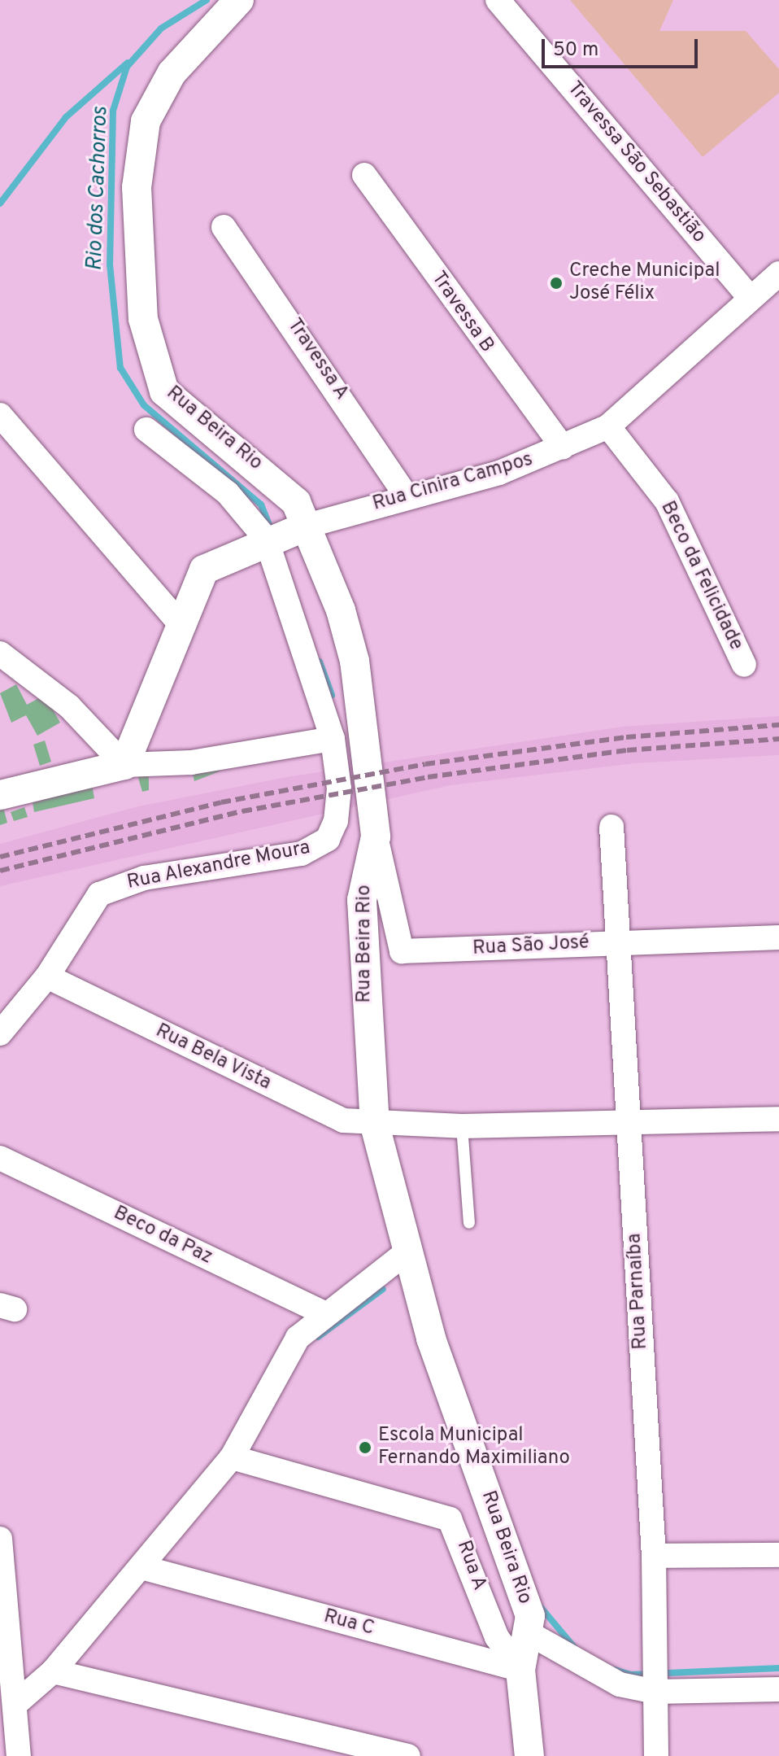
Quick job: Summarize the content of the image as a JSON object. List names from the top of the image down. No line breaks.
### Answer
{"streets":{"street":["Travessa São Sebastião","Travessa B","Travessa A","Rua Beira Rio","Rua Cinira Campos","Beco da Felicidade","Rua Alexandre Moura","Rua São José","Rua Bela Vista","Beco da Paz","Rua Parnaíba","Rua A","Rua C"]},"crossings":[["Travessa São Sebastião","Rua Cinira Campos"],["Travessa B","Rua Cinira Campos"],["Travessa A","Rua Cinira Campos"],["Rua Beira Rio","Rua Cinira Campos"],["Rua Beira Rio","Rua Alexandre Moura"],["Rua Beira Rio","Rua São José"],["Rua Beira Rio","Rua Bela Vista"],["Rua Cinira Campos","Beco da Felicidade"],["Rua Cinira Campos","Rua Alexandre Moura"],["Rua Alexandre Moura","Rua Bela Vista"],["Rua São José","Rua Parnaíba"],["Rua A","Rua C"]],"water":["Rio dos Cachorros"],"places":["Creche Municipal José Félix","Escola Municipal Fernando Maximiliano"],"scale_bar":"50 m"}
